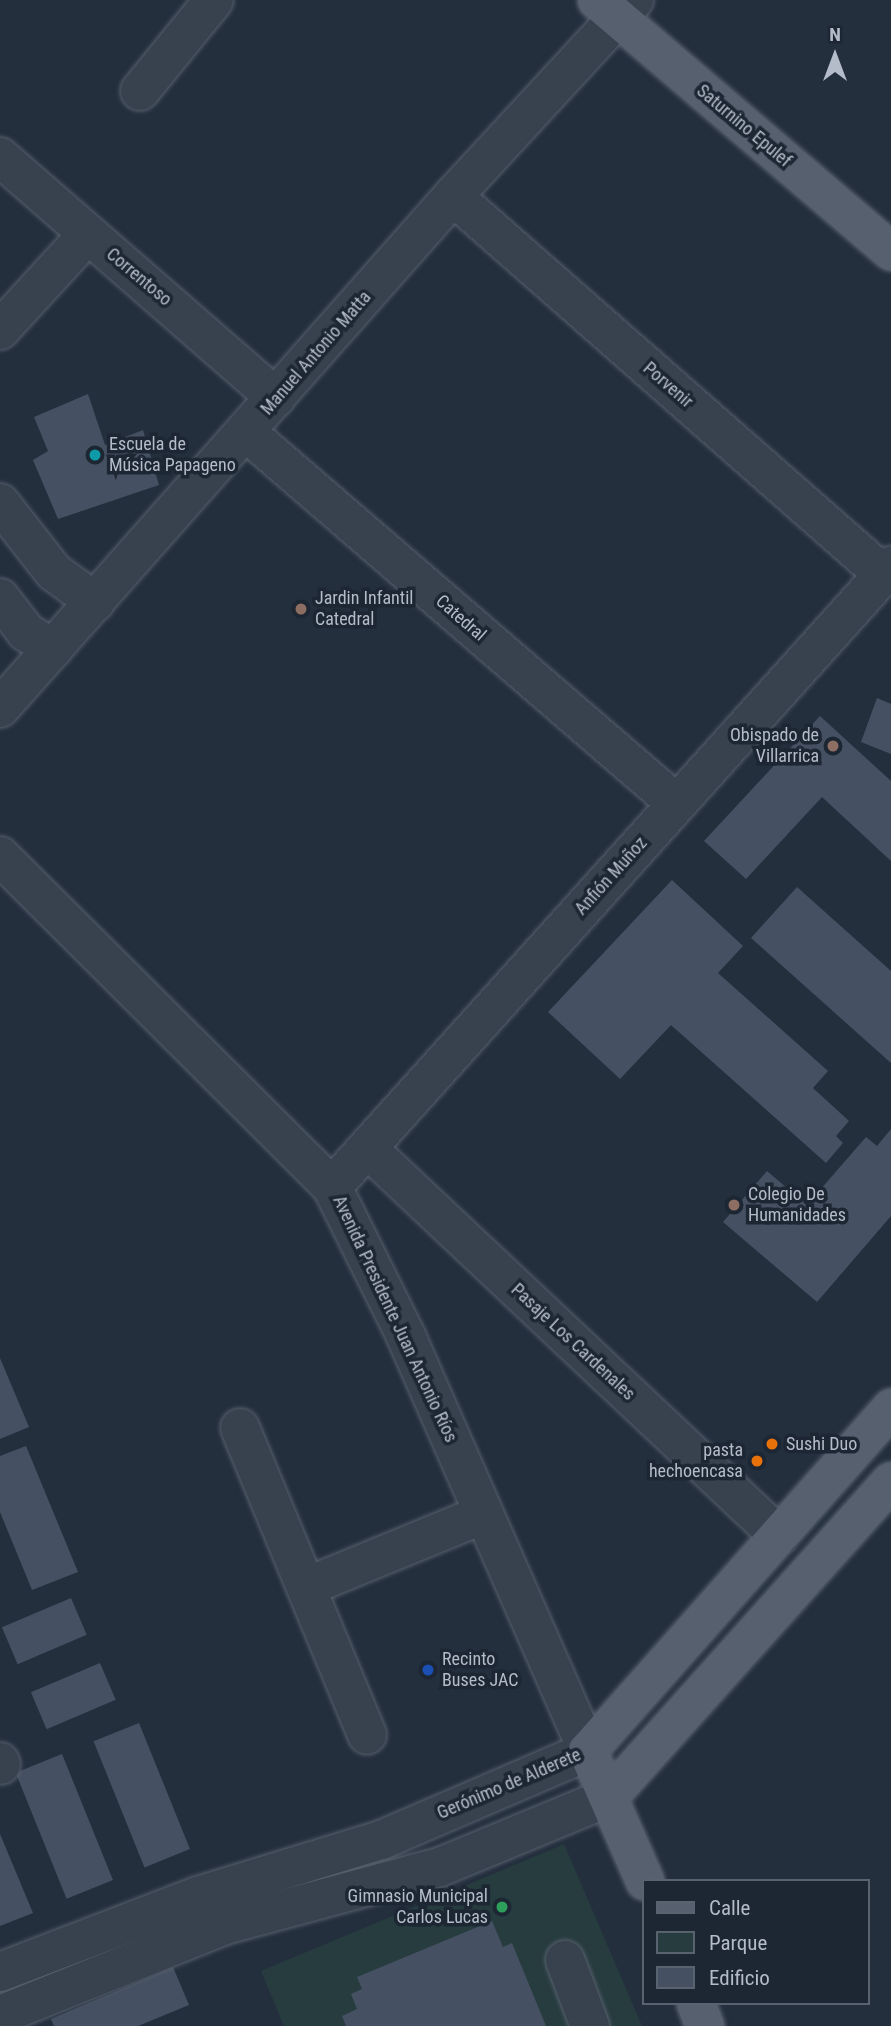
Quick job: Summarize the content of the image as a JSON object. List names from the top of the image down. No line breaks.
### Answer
{"streets":{"main road":["Saturnino Epulef","Avenida Presidente Juan Antonio Ríos","Gerónimo de Alderete"],"street":["Correntoso","Manuel Antonio Matta","Porvenir","Catedral","Anfión Muñoz","Pasaje Los Cardenales"]},"crossings":[["Saturnino Epulef","Manuel Antonio Matta"],["Correntoso","Manuel Antonio Matta"],["Manuel Antonio Matta","Porvenir"],["Manuel Antonio Matta","Catedral"],["Porvenir","Anfión Muñoz"],["Catedral","Anfión Muñoz"],["Anfión Muñoz","Avenida Presidente Juan Antonio Ríos"],["Anfión Muñoz","Pasaje Los Cardenales"],["Avenida Presidente Juan Antonio Ríos","Gerónimo de Alderete"],["Pasaje Los Cardenales","Gerónimo de Alderete"]],"places":["Escuela de Música Papageno","Jardin Infantil Catedral","Obispado de Villarrica","Colegio De Humanidades","Sushi Duo","pasta hechoencasa","Recinto Buses JAC","Gimnasio Municipal Carlos Lucas"],"legend":["Calle","Parque","Edificio"],"north":"top"}
